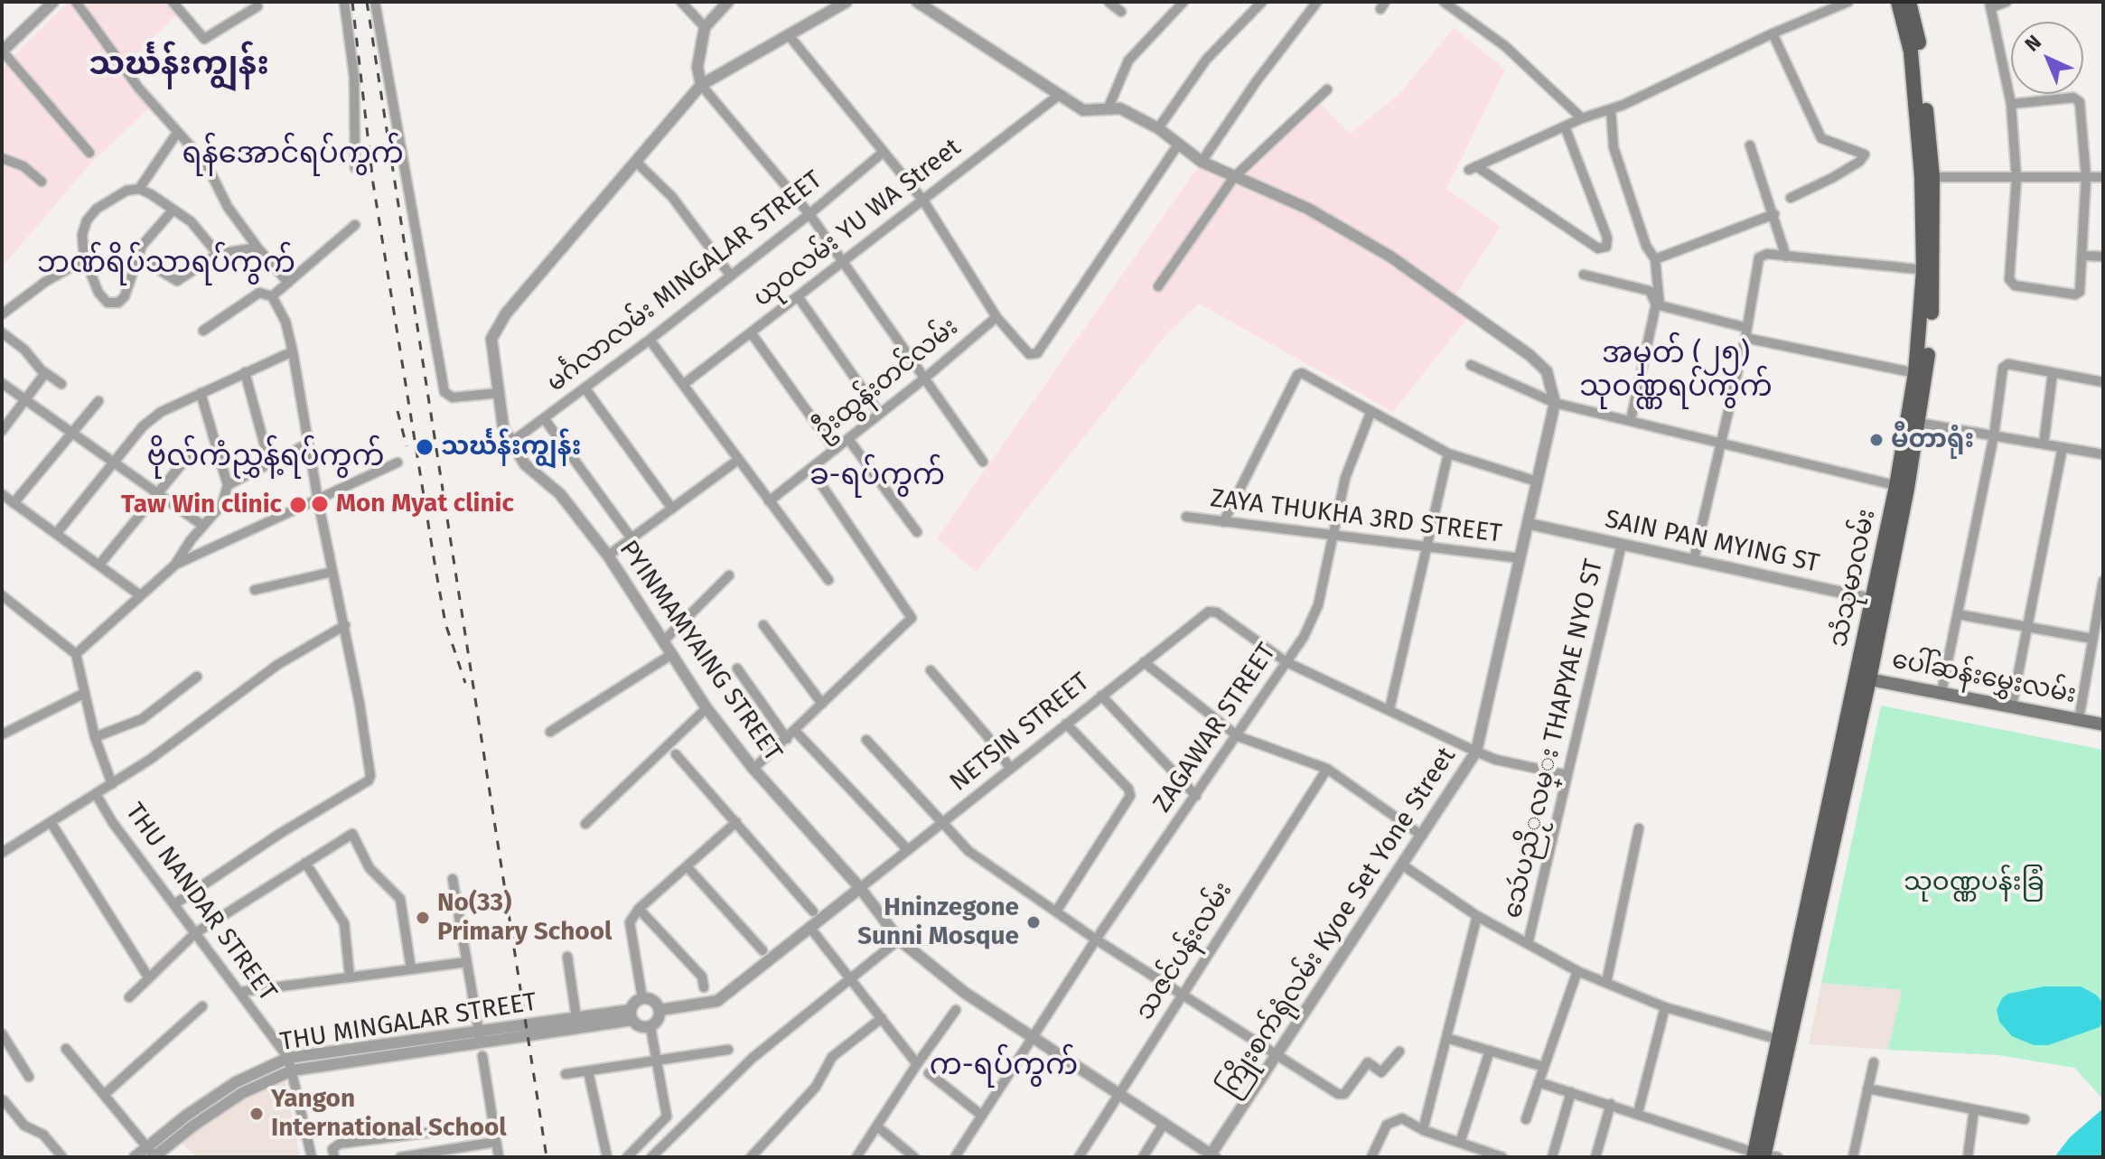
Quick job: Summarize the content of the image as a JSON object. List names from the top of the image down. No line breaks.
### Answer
{"streets":{"main road":["သံသုမာလမ်း","ပေါ်ဆန်းမွှေးလမ်း"],"street":["ယုဝလမ်း YU WA Street","မင်္ဂလာလမ်း MINGALAR STREET","ဦးထွန်းတင်လမ်း","ZAYA THUKHA 3RD STREET","SAIN PAN MYING ST","PYINMAMYAING STREET","ZAGAWAR STREET","NETSIN STREET","သေဴပညိႂလမ္း THAPYAE NYO ST","THU NANDAR STREET","ကြိုးစက်ရုံလမ်း Kyoe Set Yone Street","သဇင်ပန်းလမ်း","THU MINGALAR STREET"]},"crossings":[["မင်္ဂလာလမ်း MINGALAR STREET","PYINMAMYAING STREET"],["ZAYA THUKHA 3RD STREET","ZAGAWAR STREET"],["ZAYA THUKHA 3RD STREET","ကြိုးစက်ရုံလမ်း Kyoe Set Yone Street"],["SAIN PAN MYING ST","သံသုမာလမ်း"],["SAIN PAN MYING ST","သေဴပညိႂလမ္း THAPYAE NYO ST"],["SAIN PAN MYING ST","ကြိုးစက်ရုံလမ်း Kyoe Set Yone Street"],["သံသုမာလမ်း","ပေါ်ဆန်းမွှေးလမ်း"],["PYINMAMYAING STREET","ZAGAWAR STREET"],["PYINMAMYAING STREET","NETSIN STREET"],["PYINMAMYAING STREET","ကြိုးစက်ရုံလမ်း Kyoe Set Yone Street"],["PYINMAMYAING STREET","သဇင်ပန်းလမ်း"],["ZAGAWAR STREET","NETSIN STREET"],["THU NANDAR STREET","THU MINGALAR STREET"]],"districts":["သင်္ဃန်းကျွန်း","ရန်အောင်ရပ်ကွက်","ဘဏ်ရိပ်သာရပ်ကွက်","အမှတ် (၂၅) သုဝဏ္ဏရပ်ကွက်","ဗိုလ်ကံညွှန့်ရပ်ကွက်","ခ-ရပ်ကွက်","က-ရပ်ကွက်"],"parks":["သုဝဏ္ဏပန်းခြံ"],"places":["မီတာရုံး","သင်္ဃန်းကျွန်း","Mon Myat clinic","Taw Win clinic","No(33) Primary School","Hninzegone Sunni Mosque","Yangon International School"],"north":"top left"}
